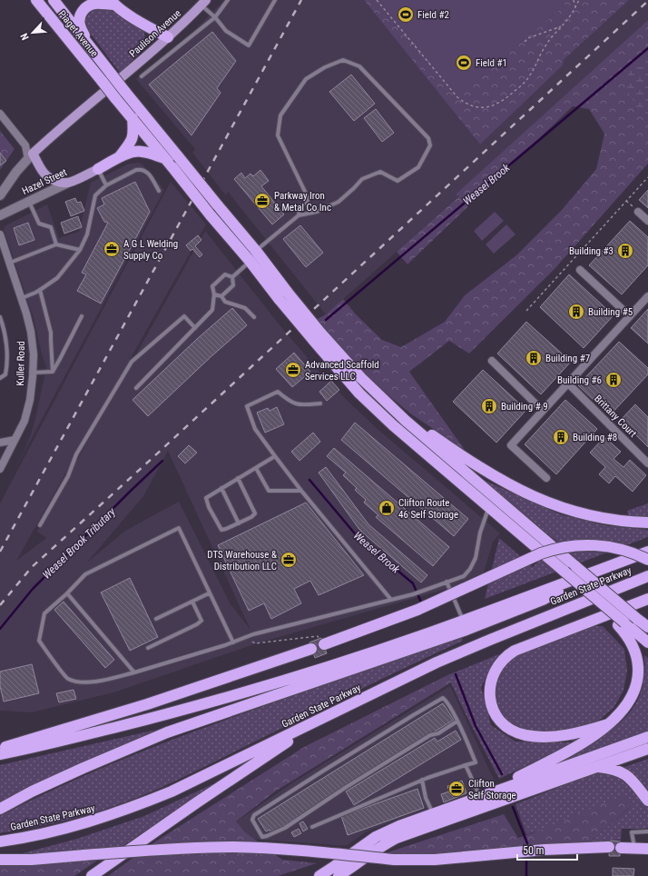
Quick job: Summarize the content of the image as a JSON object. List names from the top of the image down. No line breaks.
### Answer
{"streets":{"highway":["Piaget Avenue","Garden State Parkway"],"main road":["Paulison Avenue","Hazel Street"],"street":["Kuller Road","Brittany Court"]},"crossings":[["Piaget Avenue","Paulison Avenue"]],"water":["Weasel Brook","Weasel Brook Tributary"],"places":{"sports":["Field #2","Field #1"],"office":["Parkway Iron & Metal Co Inc","A G L Welding Supply Co","Advanced Scaffold Services LLC","DTS Warehouse & Distribution LLC","Clifton Self Storage"],"building":["Building #3","Building #5","Building #7","Building #6","Building # 9","Building #8"],"shop":["Clifton Route 46 Self Storage"]},"scale_bar":"50 m","north":"bottom left"}
